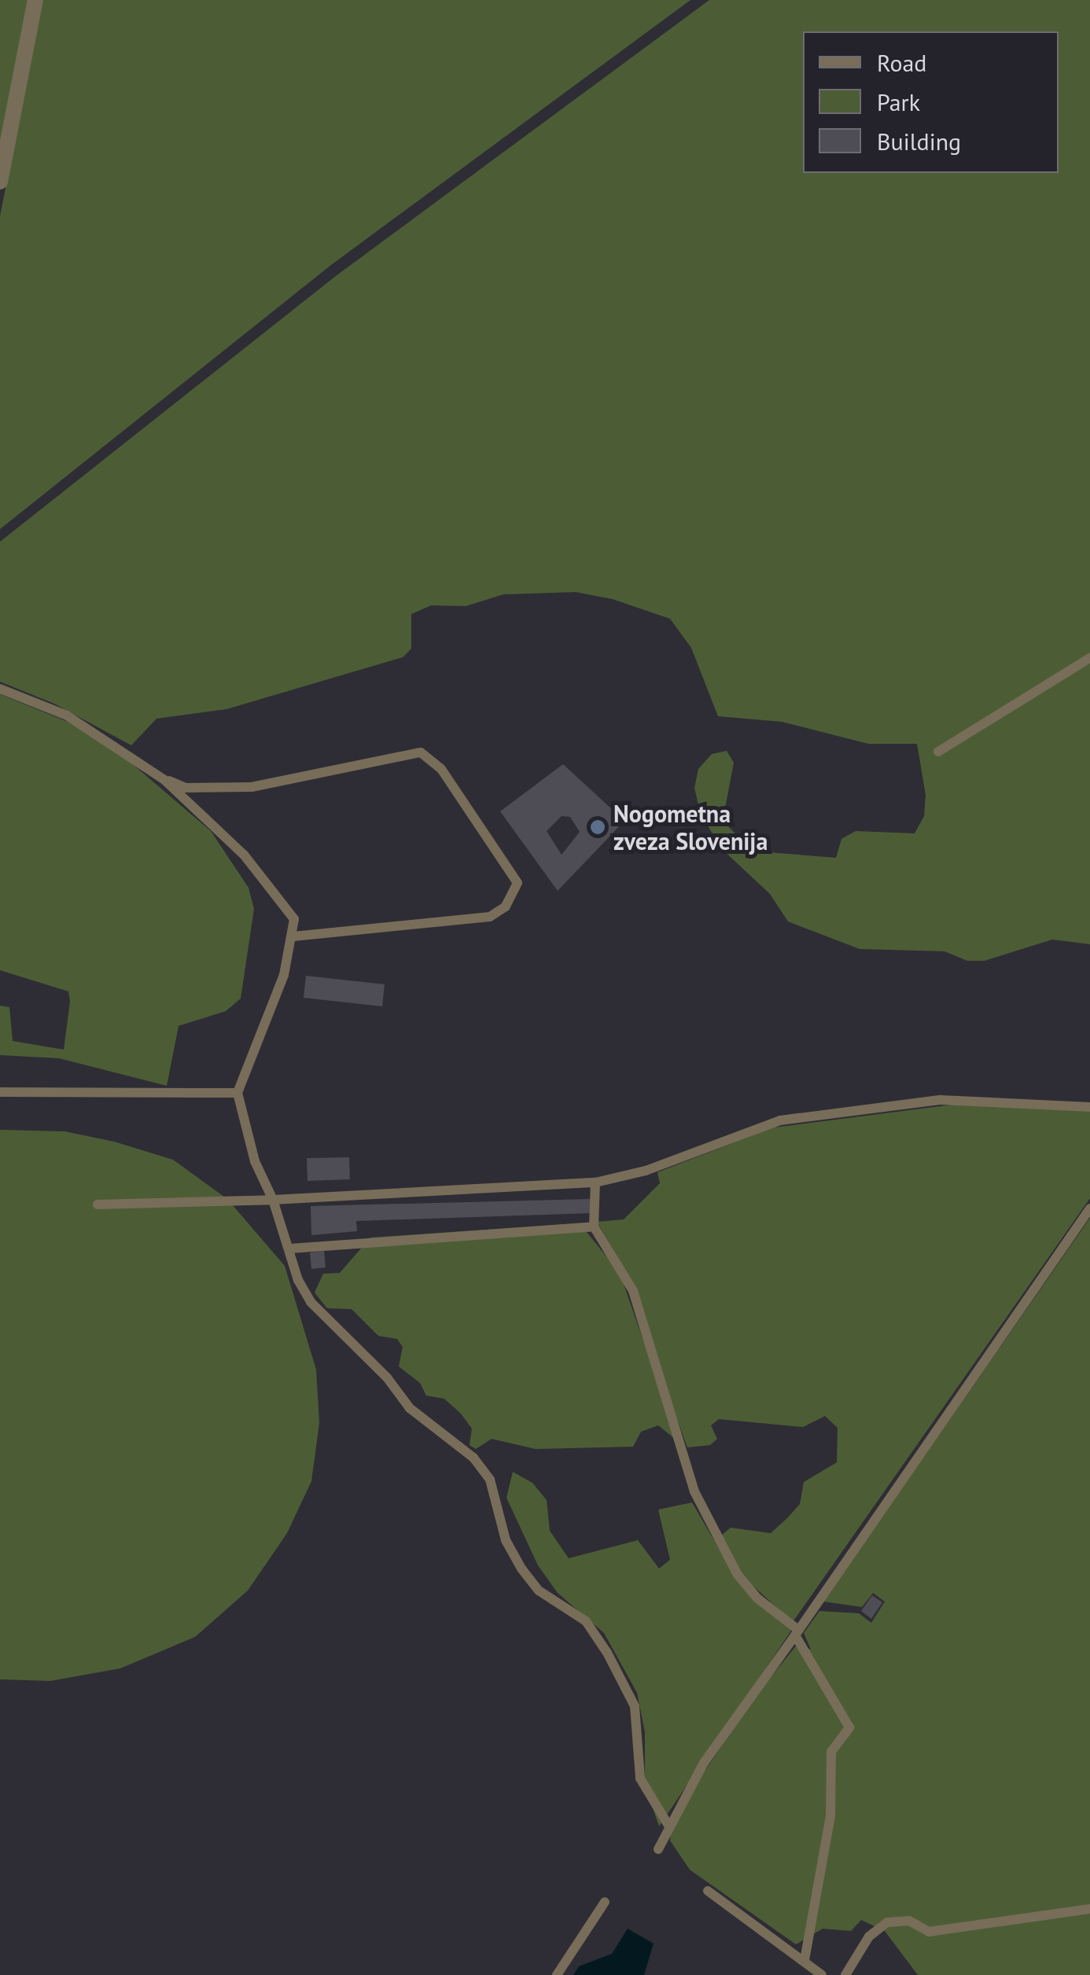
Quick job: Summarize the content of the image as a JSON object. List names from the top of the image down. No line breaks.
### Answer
{"places":["Nogometna zveza Slovenija"],"legend":["Road","Park","Building"]}
